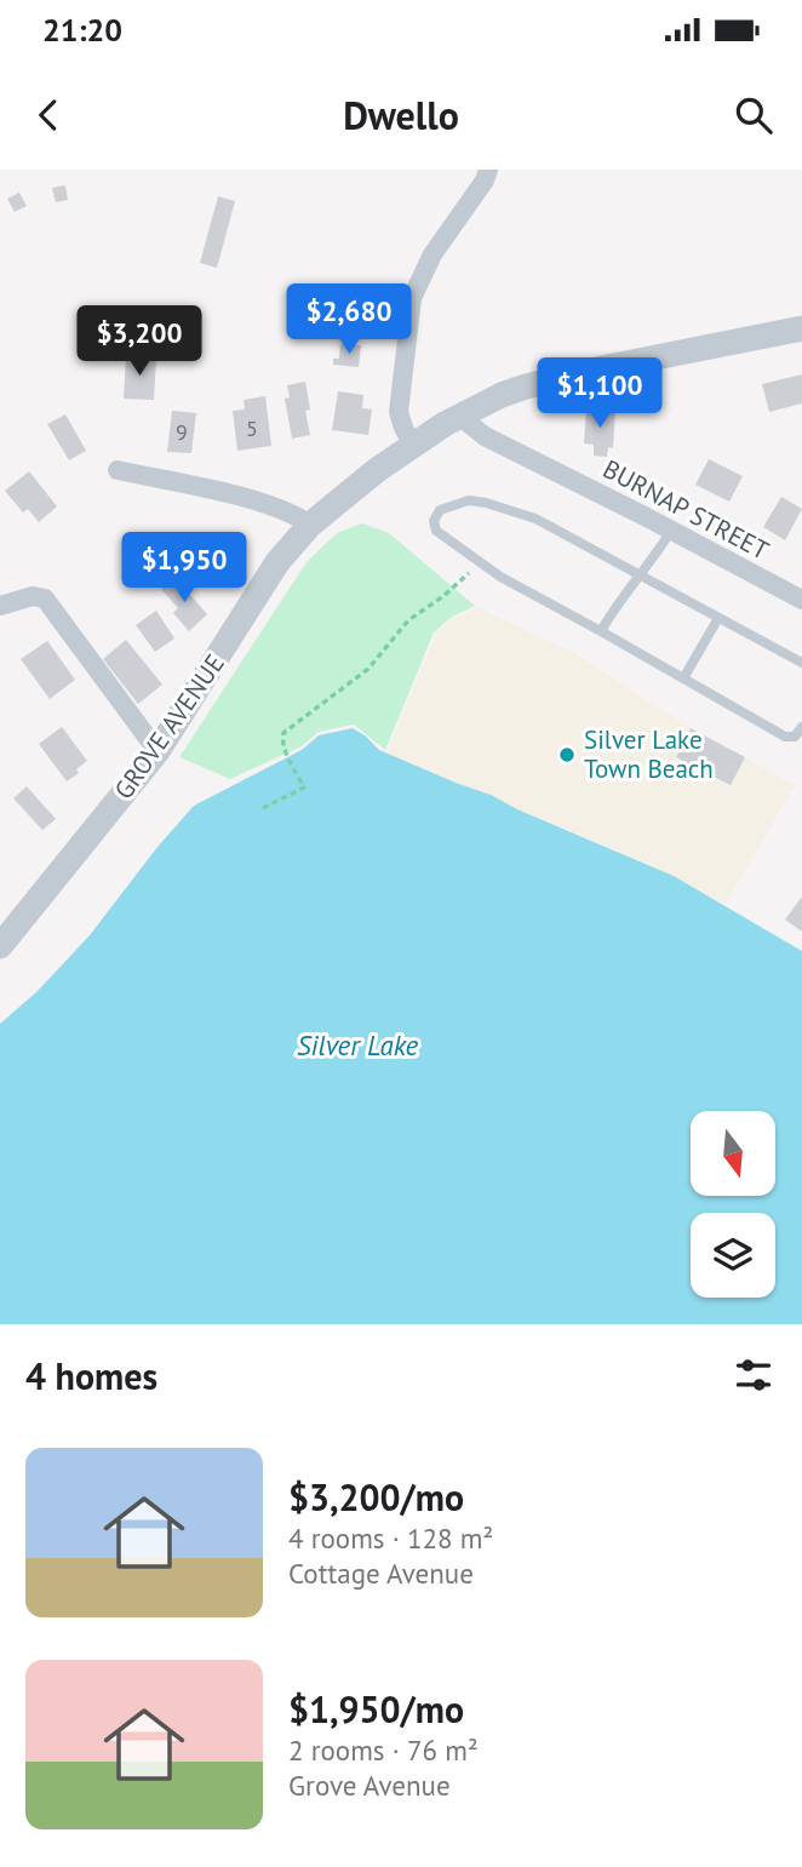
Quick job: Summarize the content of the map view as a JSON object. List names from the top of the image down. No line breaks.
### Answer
{"streets":{"street":["BURNAP STREET","GROVE AVENUE"]},"crossings":[["BURNAP STREET","GROVE AVENUE"]],"water":["Silver Lake"],"places":["Silver Lake Town Beach"],"house_numbers":["5","9"],"north":"bottom","page":{"status":"21:20","header":"Dwello","price":["$2,680","$3,200","$1,100","$1,950"],"heading":"4 homes","list":[{"name":"$3,200/mo","note":"4 rooms · 128 m² · Cottage Avenue"},{"name":"$1,950/mo","note":"2 rooms · 76 m² · Grove Avenue"}]}}
